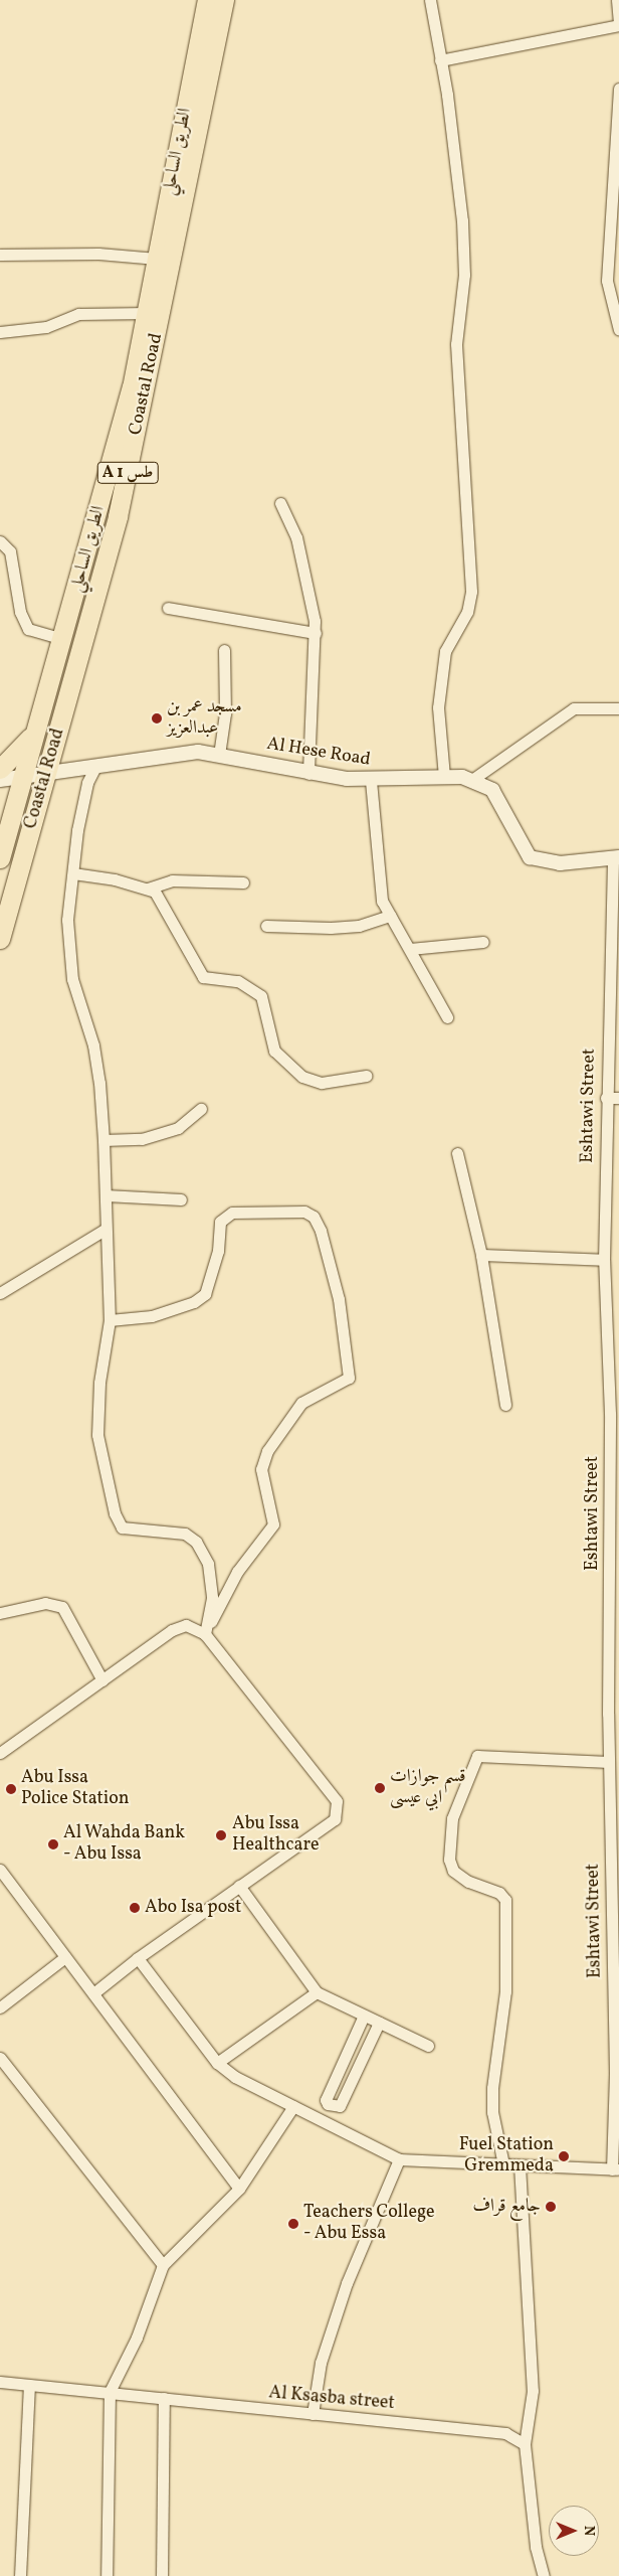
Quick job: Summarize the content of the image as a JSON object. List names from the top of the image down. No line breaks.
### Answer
{"streets":{"highway":["الطريق الساحلي","Coastal Road","A 1 طس"],"street":["Al Hese Road","Eshtawi Street","Al Ksasba street"]},"crossings":[["الطريق الساحلي","Al Hese Road"],["Coastal Road","Al Hese Road"]],"places":["مسجد عمر بن عبدالعزيز","قسم جوازات ابي عيسى","Abu Issa Police Station","Abu Issa Healthcare","Al Wahda Bank - Abu Issa","Abo Isa post","Fuel Station Gremmeda","جامع قراف","Teachers College - Abu Essa"],"north":"right"}
